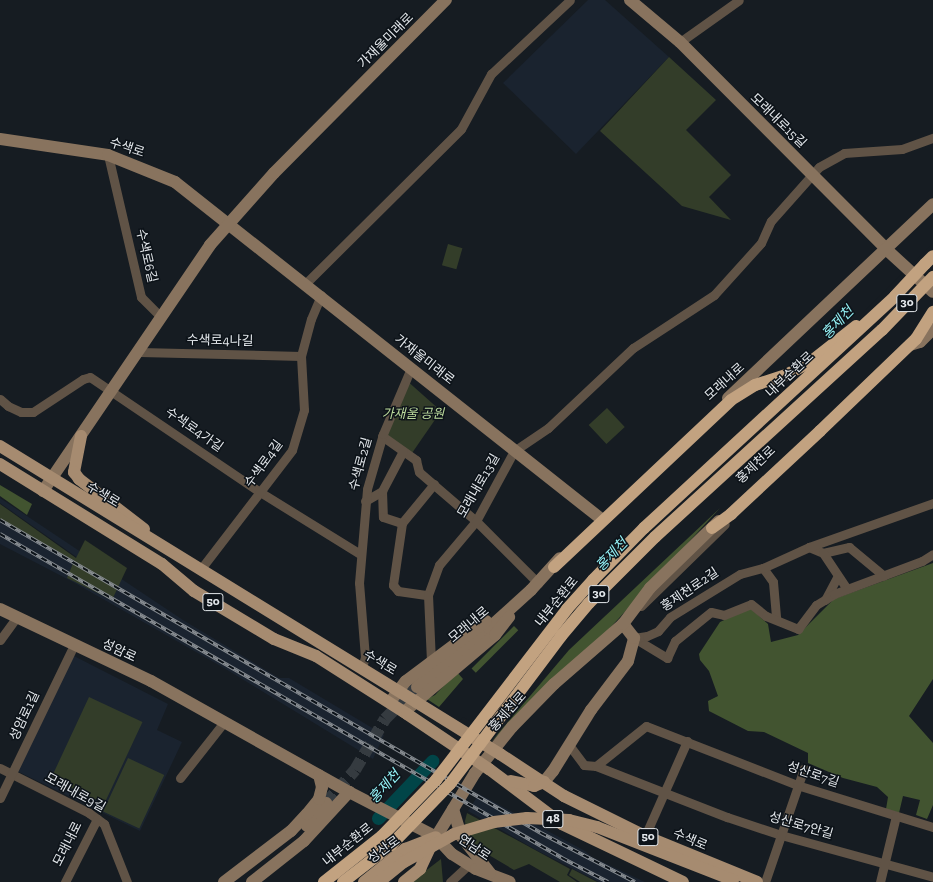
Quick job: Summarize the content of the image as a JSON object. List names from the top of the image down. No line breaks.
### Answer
{"streets":{"highway":["30","내부순환로"],"main road":["가재울미래로","모래내로15길","수색로","모래내로","홍제천로","50","성암로","48","연남로","성산로"],"street":["수색로6길","수색로4나길","수색로4가길","수색로4길","수색로2길","모래내로13길","홍제천로2길","성암로1길","성산로7길","모래내로9길","성산로7안길"]},"crossings":[["가재울미래로","수색로"],["가재울미래로","수색로6길"],["가재울미래로","모래내로"],["가재울미래로","수색로4길"],["가재울미래로","수색로2길"],["가재울미래로","모래내로13길"],["모래내로15길","모래내로"],["수색로","수색로6길"],["수색로","수색로4길"],["수색로","수색로2길"],["수색로4나길","수색로4길"],["모래내로","모래내로9길"],["수색로4가길","수색로4길"],["홍제천로","연남로"],["홍제천로","성산로"],["성암로","성암로1길"],["성암로","연남로"],["성암로1길","모래내로9길"],["연남로","성산로"]],"water":["홍제천"],"parks":["가재울 공원"]}
